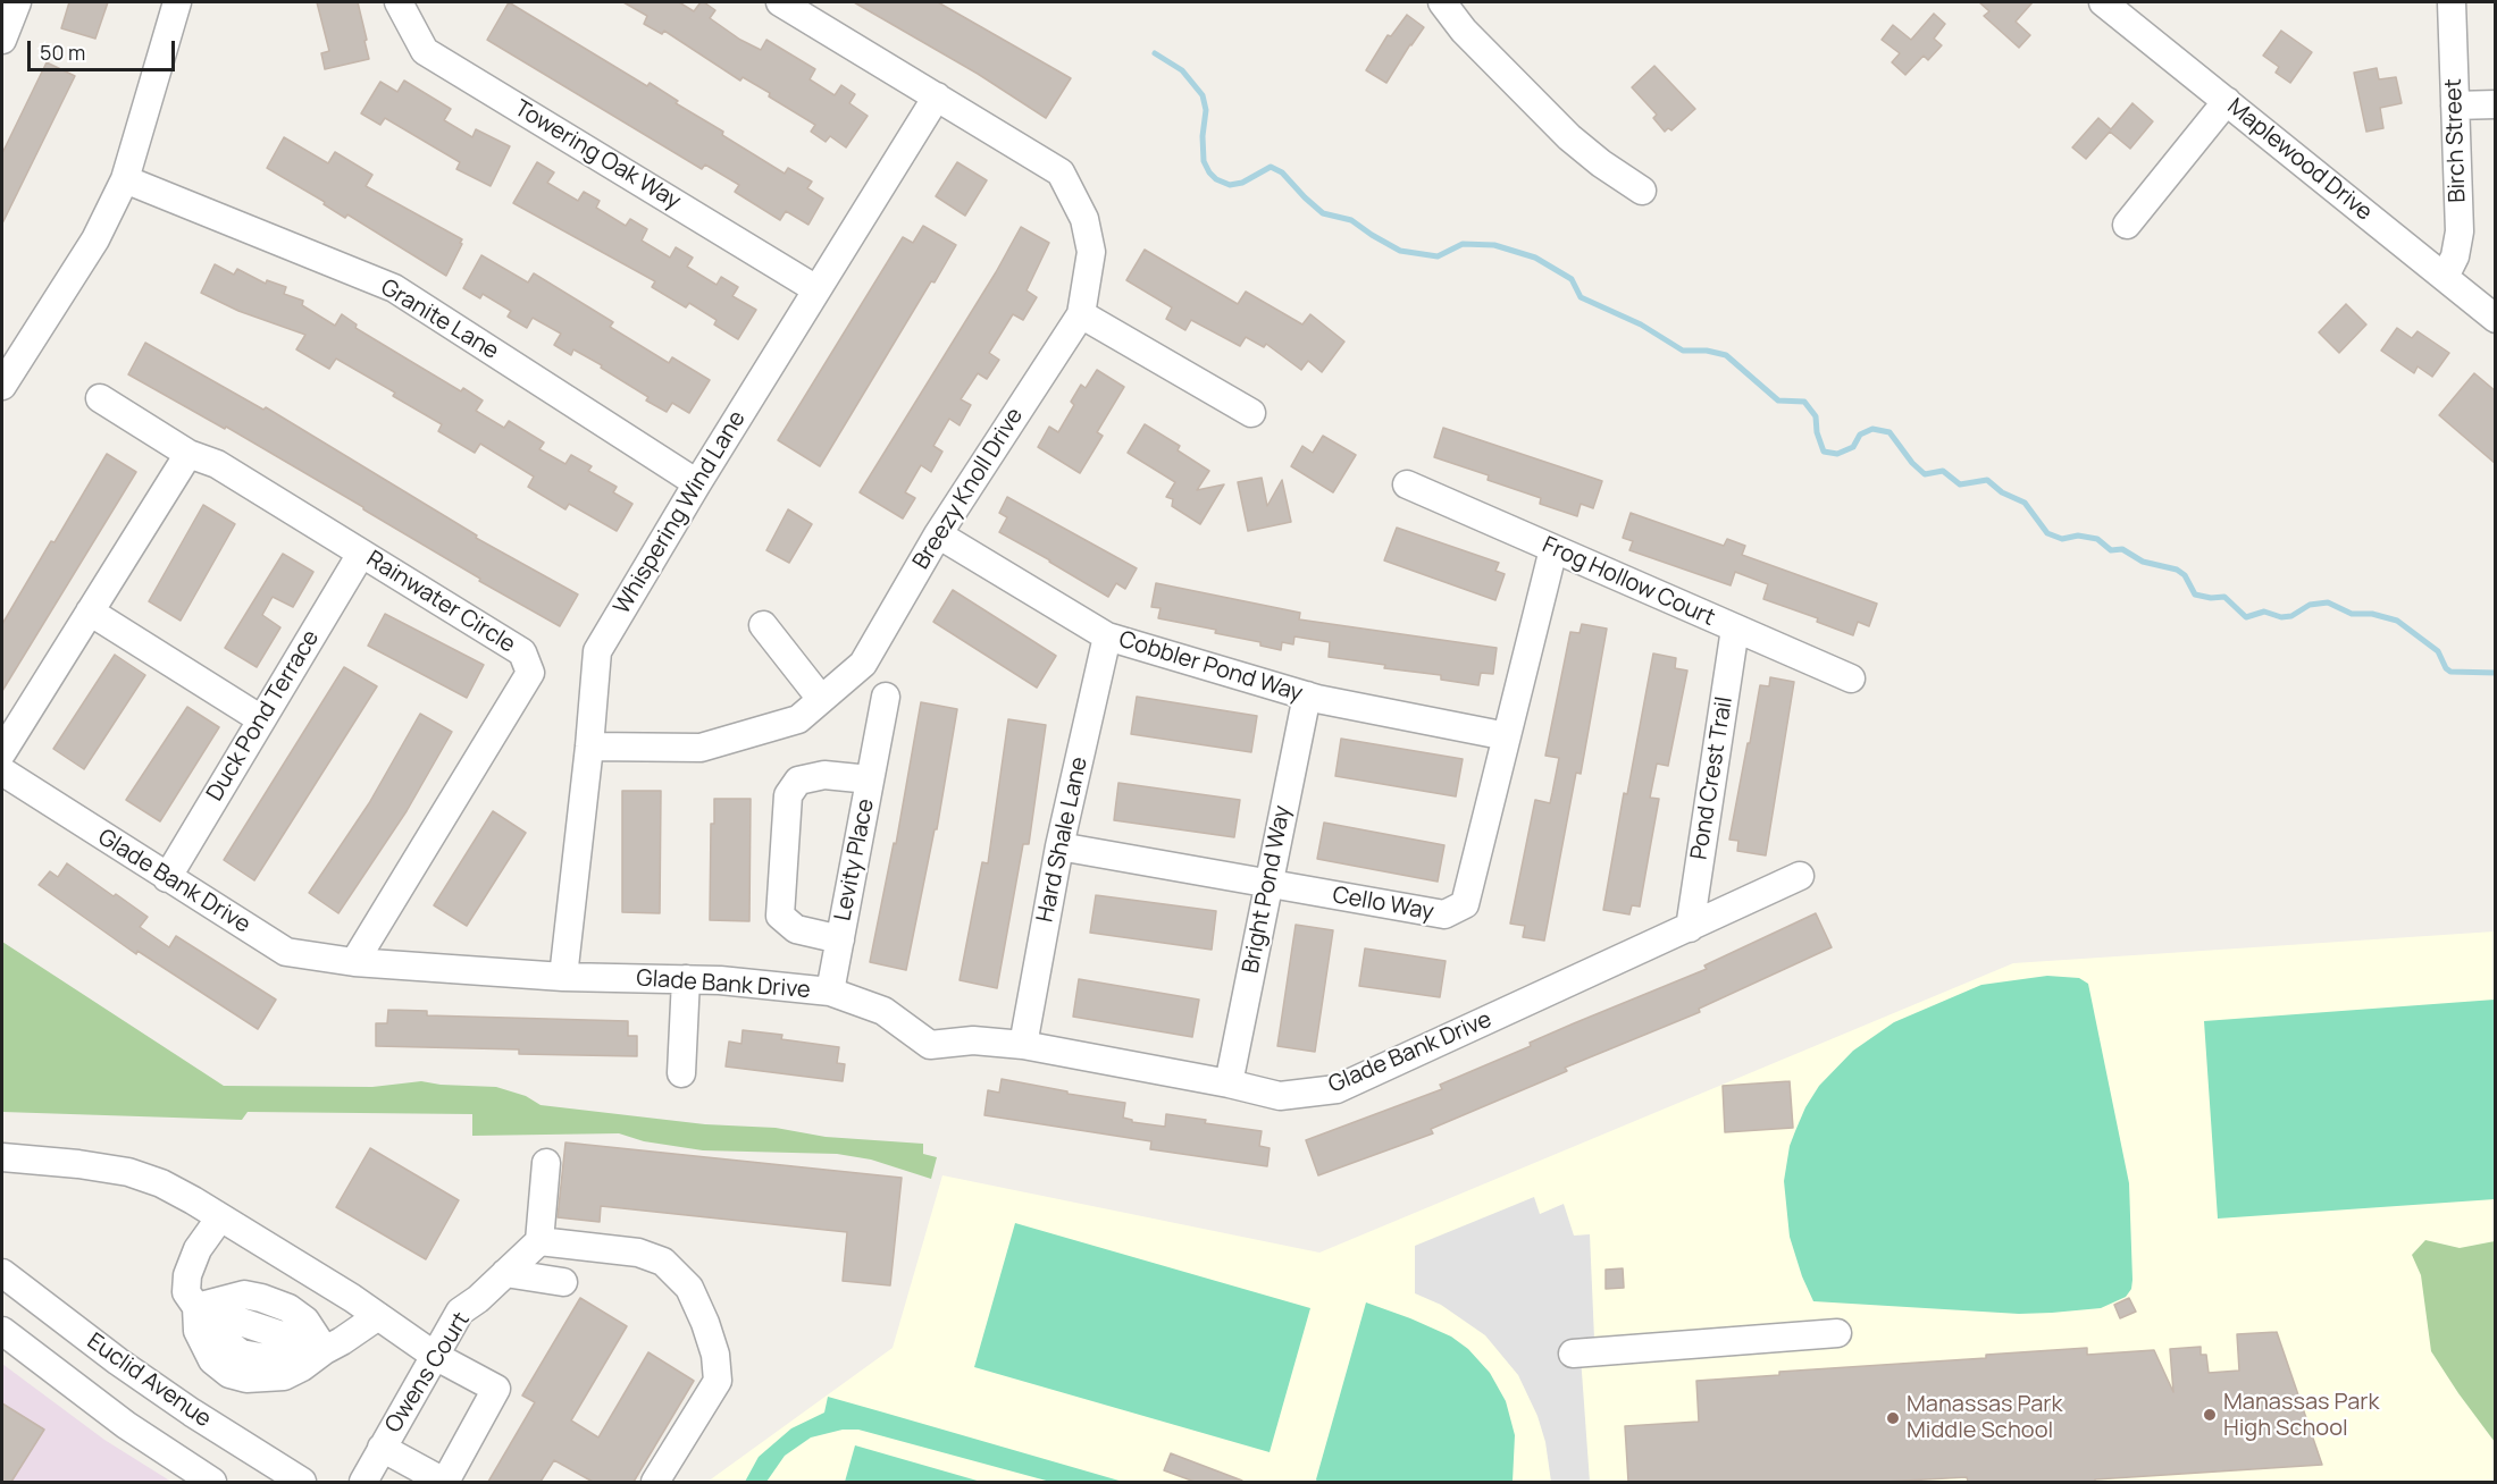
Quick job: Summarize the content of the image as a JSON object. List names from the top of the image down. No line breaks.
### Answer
{"streets":{"street":["Birch Street","Towering Oak Way","Maplewood Drive","Granite Lane","Breezy Knoll Drive","Whispering Wind Lane","Frog Hollow Court","Rainwater Circle","Cobbler Pond Way","Duck Pond Terrace","Pond Crest Trail","Hard Shale Lane","Levity Place","Glade Bank Drive","Bright Pond Way","Cello Way","Owens Court","Euclid Avenue"]},"crossings":[["Birch Street","Maplewood Drive"],["Towering Oak Way","Whispering Wind Lane"],["Granite Lane","Whispering Wind Lane"],["Breezy Knoll Drive","Whispering Wind Lane"],["Breezy Knoll Drive","Cobbler Pond Way"],["Whispering Wind Lane","Glade Bank Drive"],["Frog Hollow Court","Pond Crest Trail"],["Frog Hollow Court","Cello Way"],["Rainwater Circle","Duck Pond Terrace"],["Rainwater Circle","Glade Bank Drive"],["Cobbler Pond Way","Hard Shale Lane"],["Cobbler Pond Way","Bright Pond Way"],["Cobbler Pond Way","Cello Way"],["Duck Pond Terrace","Glade Bank Drive"],["Pond Crest Trail","Glade Bank Drive"],["Hard Shale Lane","Glade Bank Drive"],["Hard Shale Lane","Cello Way"],["Levity Place","Glade Bank Drive"],["Glade Bank Drive","Bright Pond Way"],["Bright Pond Way","Cello Way"]],"places":["Manassas Park High School","Manassas Park Middle School"],"scale_bar":"50 m"}
